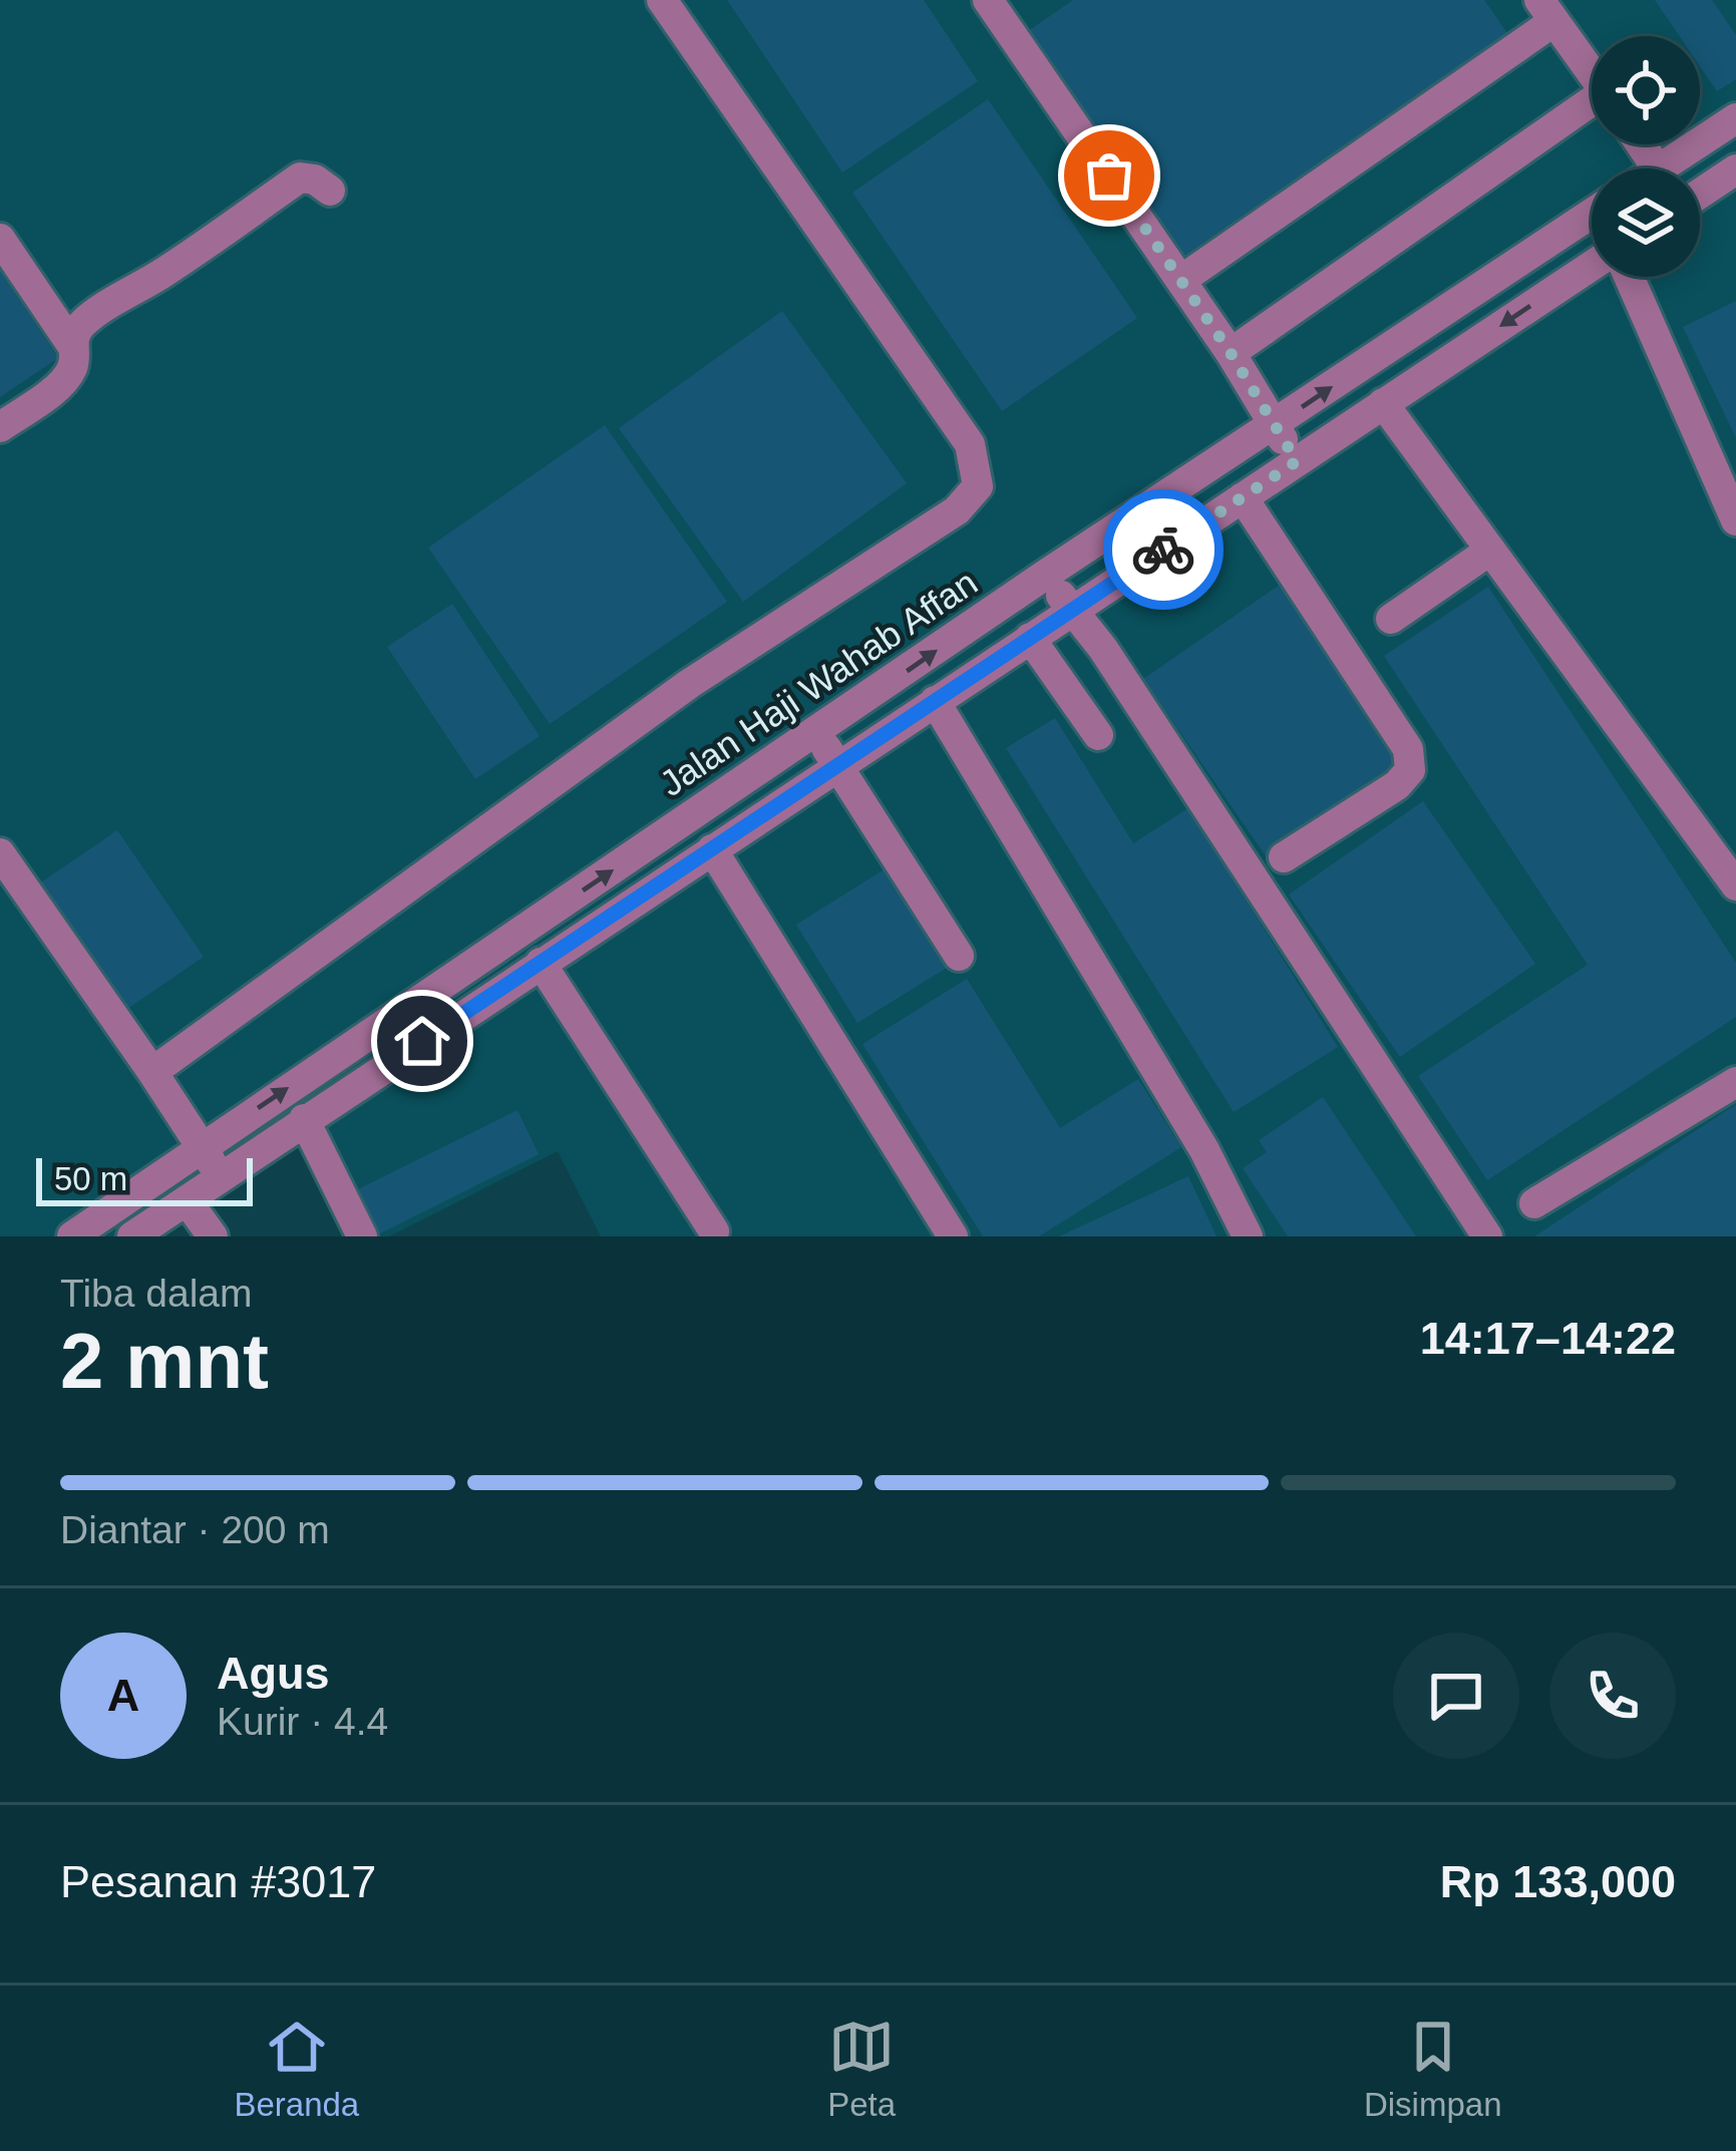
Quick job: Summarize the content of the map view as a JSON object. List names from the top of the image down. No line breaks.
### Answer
{"streets":{"street":["Jalan Haji Wahab Affan"]},"scale_bar":"50 m","page":{"scale":"50 m","heading":["2 mnt","Tiba dalam","14:17–14:22"],"panel":["Agus","Kurir · 4.4","Pesanan #3017","Rp 133,000"],"bar":"Diantar · 200 m","round":"A","tabs":["Beranda","Peta","Disimpan"]}}
